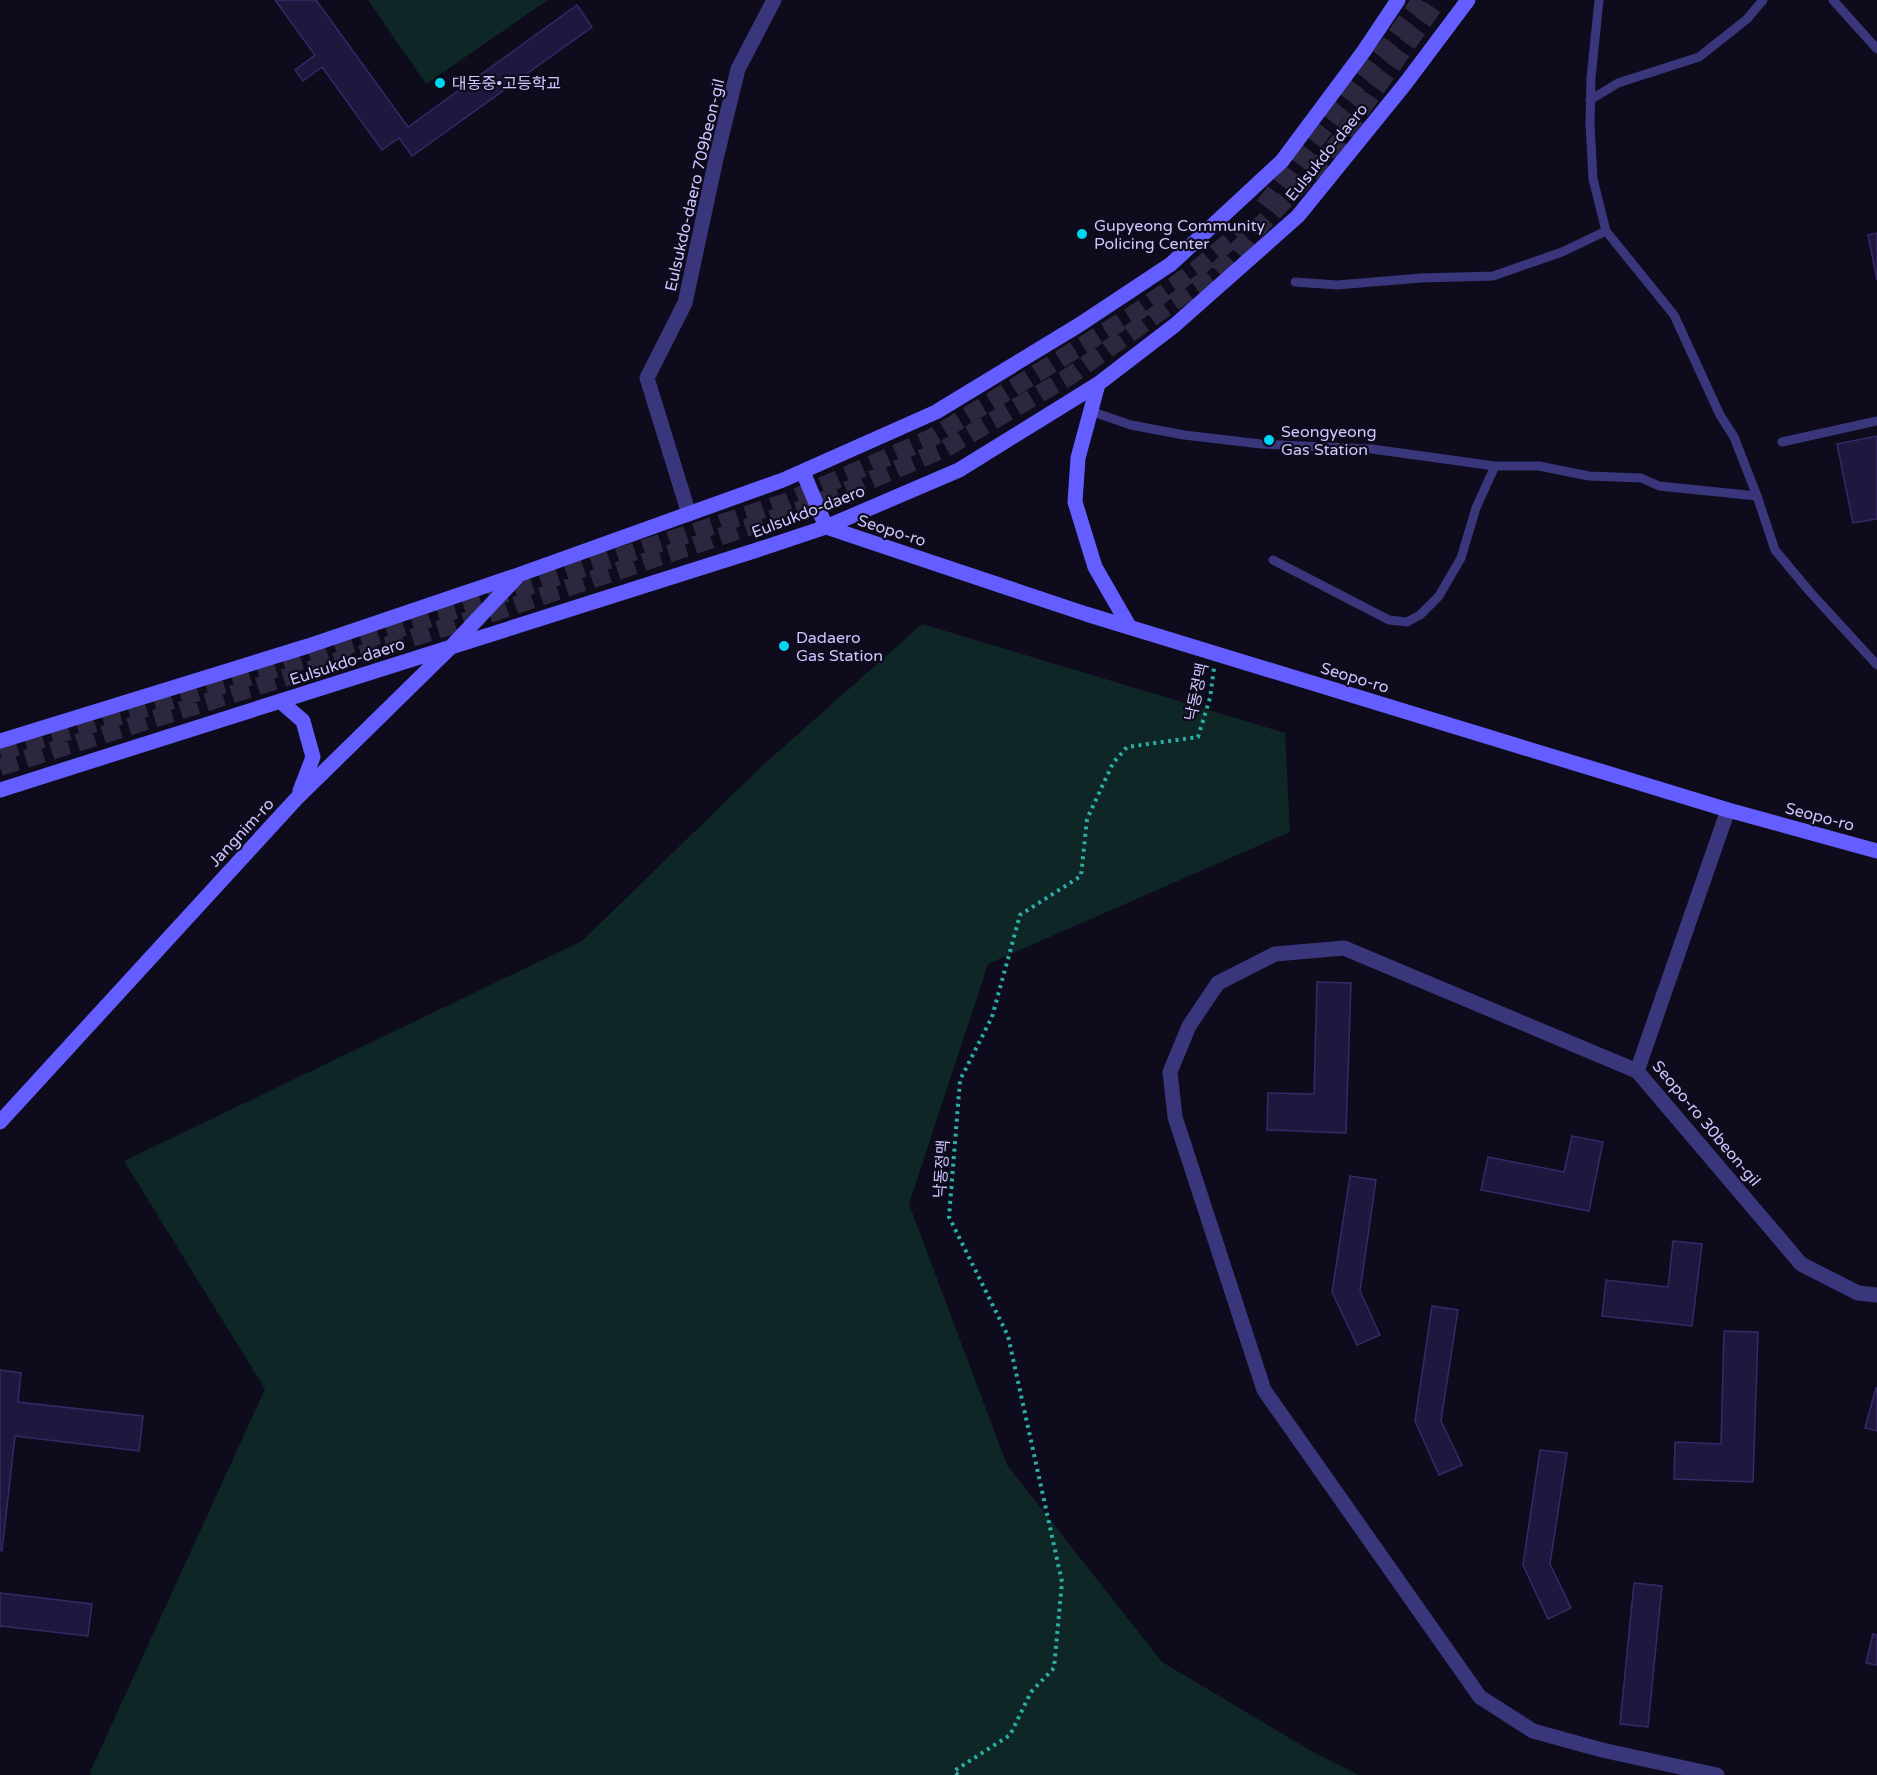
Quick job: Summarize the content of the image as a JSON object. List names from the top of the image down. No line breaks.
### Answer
{"streets":{"main road":["Eulsukdo-daero","Seopo-ro","Jangnim-ro"],"street":["Eulsukdo-daero 709beon-gil","Seopo-ro 30beon-gil"],"path":["낙동정맥"]},"crossings":[["Eulsukdo-daero","Eulsukdo-daero 709beon-gil"],["Eulsukdo-daero","Seopo-ro"],["Eulsukdo-daero","Jangnim-ro"],["Seopo-ro","낙동정맥"],["Seopo-ro","Seopo-ro 30beon-gil"]],"places":["대동중•고등학교","Gupyeong Community Policing Center","Seongyeong Gas Station","Dadaero Gas Station"]}
